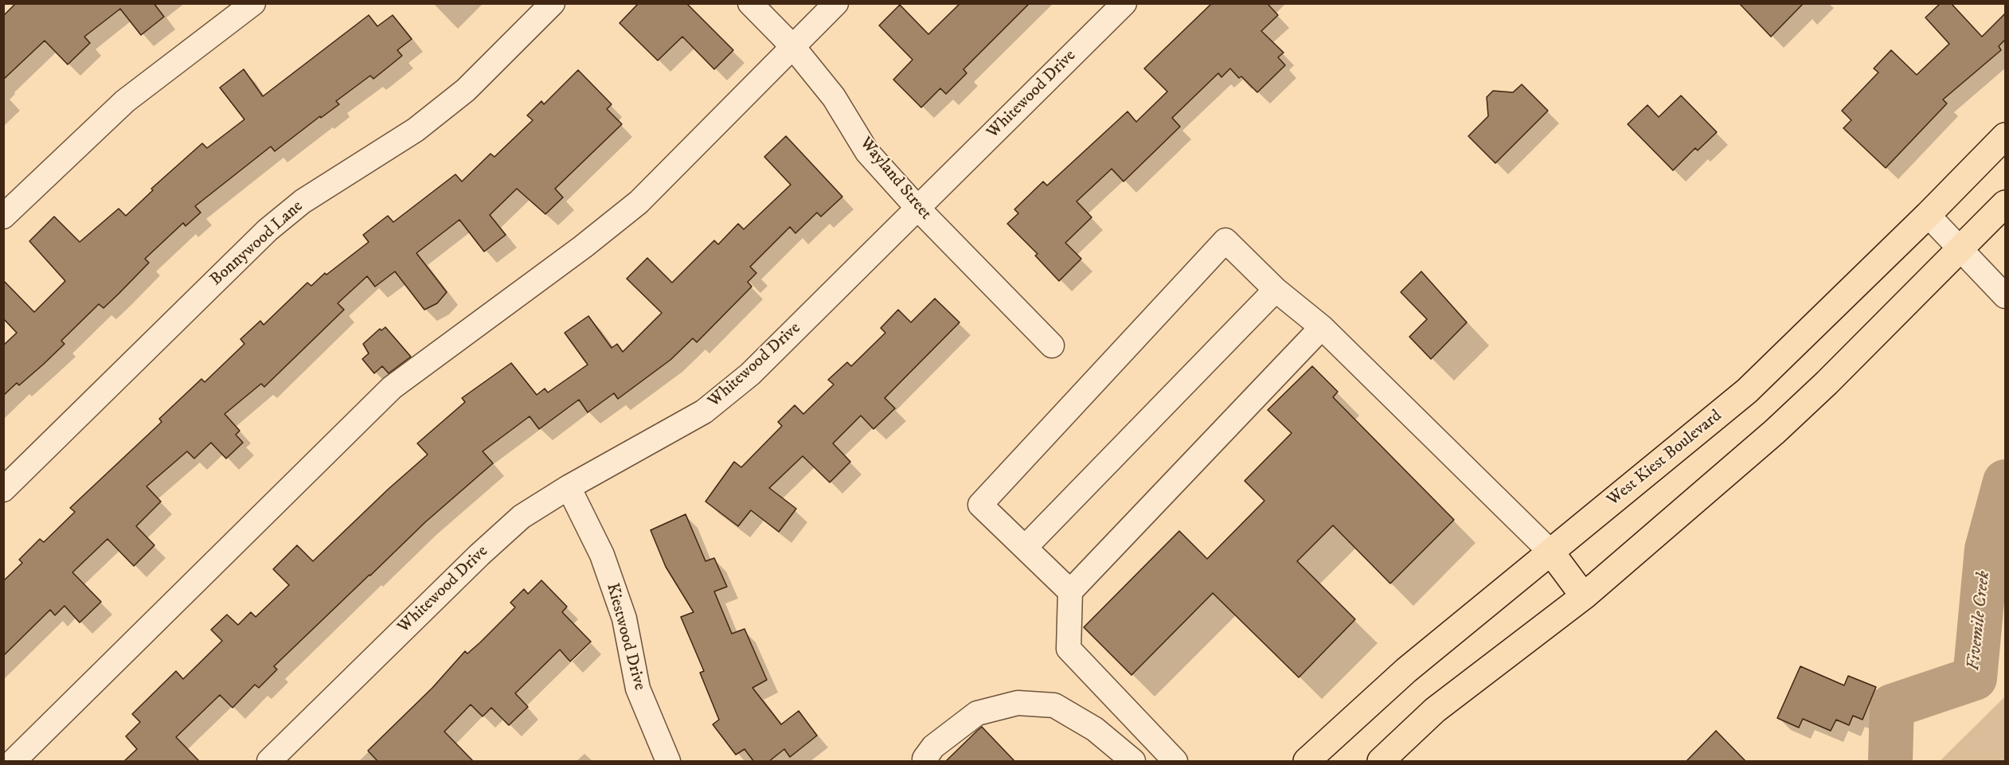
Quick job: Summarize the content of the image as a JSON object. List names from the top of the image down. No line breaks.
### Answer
{"streets":{"main road":["West Kiest Boulevard"],"street":["Whitewood Drive","Wayland Street","Bonnywood Lane","Kiestwood Drive"]},"crossings":[["Whitewood Drive","Wayland Street"],["Whitewood Drive","Kiestwood Drive"]],"water":["Fivemile Creek"]}
